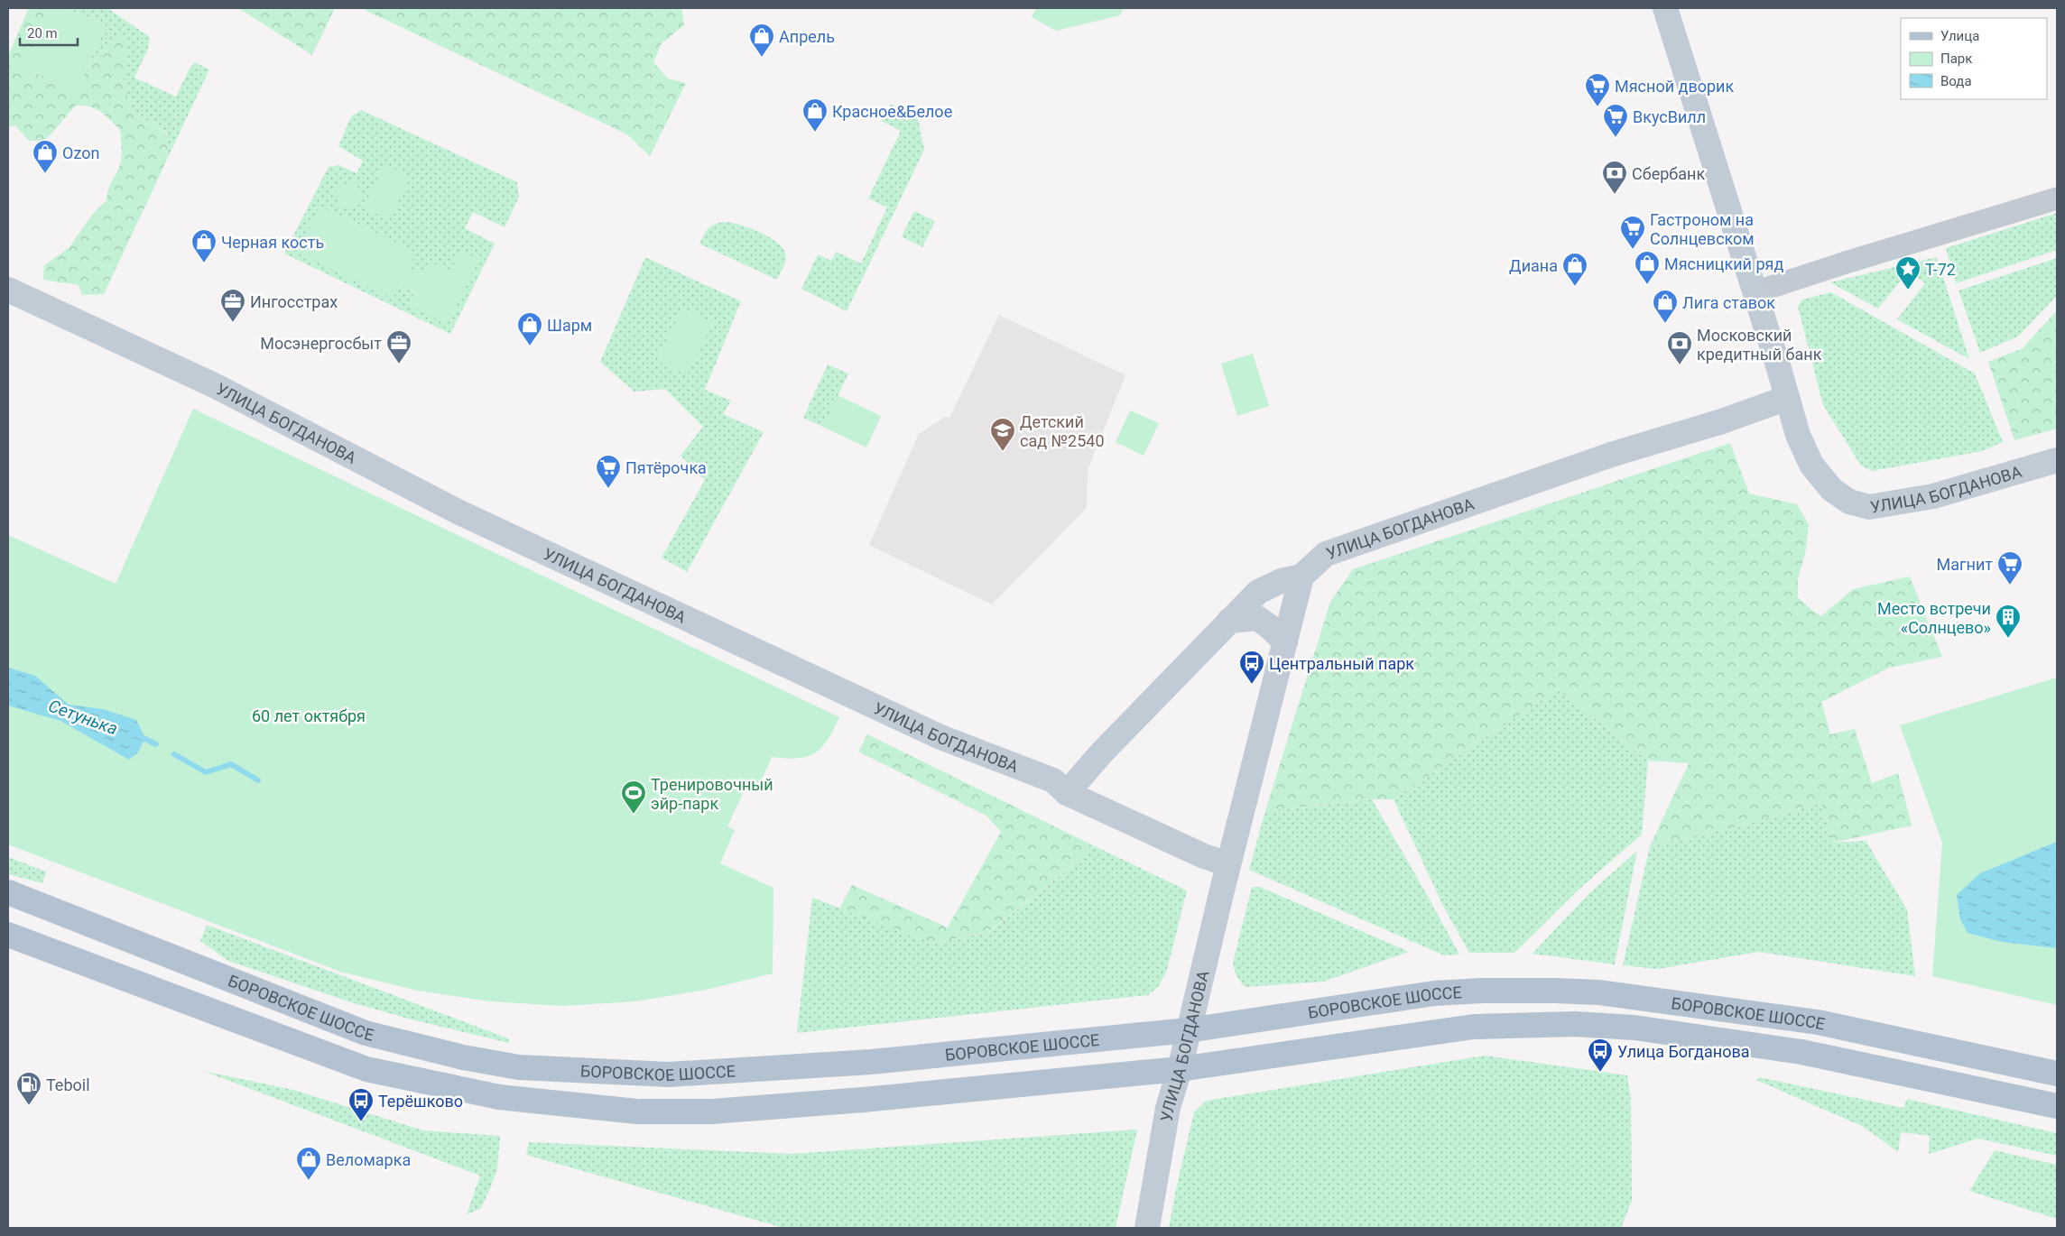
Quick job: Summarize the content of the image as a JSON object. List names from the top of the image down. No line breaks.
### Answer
{"streets":{"main road":["БОРОВСКОЕ ШОССЕ"],"street":["УЛИЦА БОГДАНОВА"]},"crossings":[["УЛИЦА БОГДАНОВА","БОРОВСКОЕ ШОССЕ"]],"water":["Сетунька"],"parks":["60 лет октября"],"places":{"shop":["Апрель","Красное&Белое","Ozon","Черная кость","Мясницкий ряд","Диана","Лига ставок","Шарм","Веломарка"],"supermarket":["Мясной дворик","ВкусВилл","Гастроном на Солнцевском","Пятёрочка","Магнит"],"bank":["Сбербанк","Московский кредитный банк"],"place":["Т-72"],"office":["Ингосстрах","Мосэнергосбыт"],"school or university":["Детский сад №2540"],"building":["Место встречи «Солнцево»"],"bus stop":["Центральный парк","Улица Богданова","Терёшково"],"sports":["Тренировочный эйр-парк"],"fuel station":["Teboil"]},"legend":["Улица","Парк","Вода"],"scale_bar":"20 m"}
